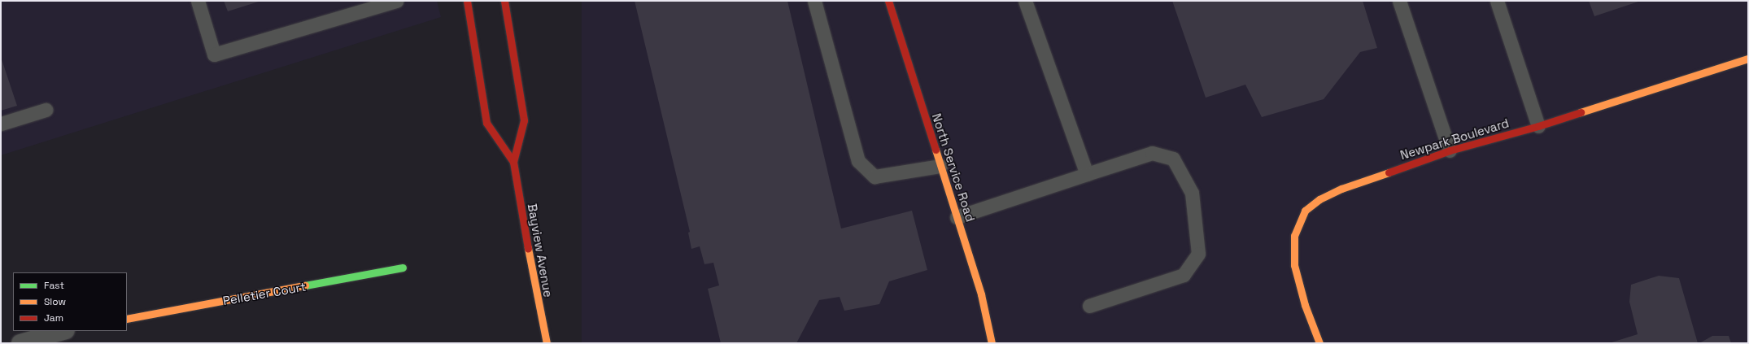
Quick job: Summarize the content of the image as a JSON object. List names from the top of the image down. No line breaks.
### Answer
{"streets":{"street":["Newpark Boulevard","North Service Road","Bayview Avenue","Pelletier Court"]},"legend":["Fast","Slow","Jam"]}
